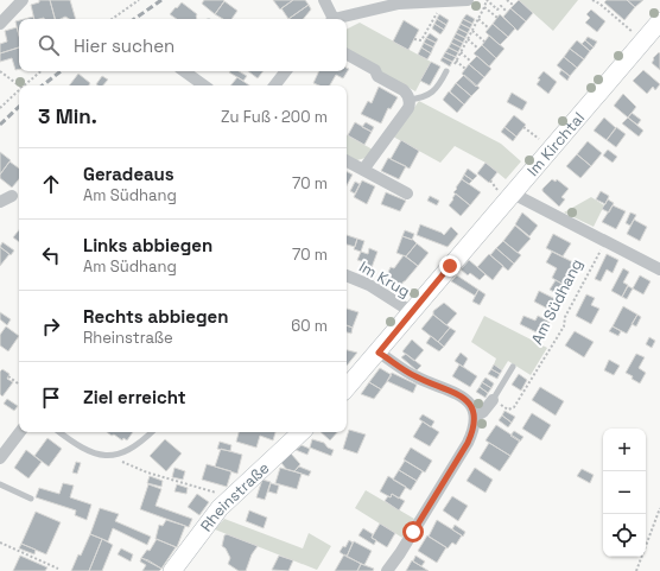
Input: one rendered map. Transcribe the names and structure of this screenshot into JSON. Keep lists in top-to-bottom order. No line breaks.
{"streets":{"street":["Im Kirchtal","Im Krug","Rheinstraße"],"path":["Am Südhang"]},"crossings":[["Im Kirchtal","Im Krug"]],"page":{"search":"Hier suchen","heading":["3 Min.","Zu Fuß · 200 m"],"list":[["Geradeaus","Am Südhang","70 m"],["Links abbiegen","Am Südhang","70 m"],["Rechts abbiegen","Rheinstraße","60 m"],"Ziel erreicht"],"map_buttons":["+","−"]}}
